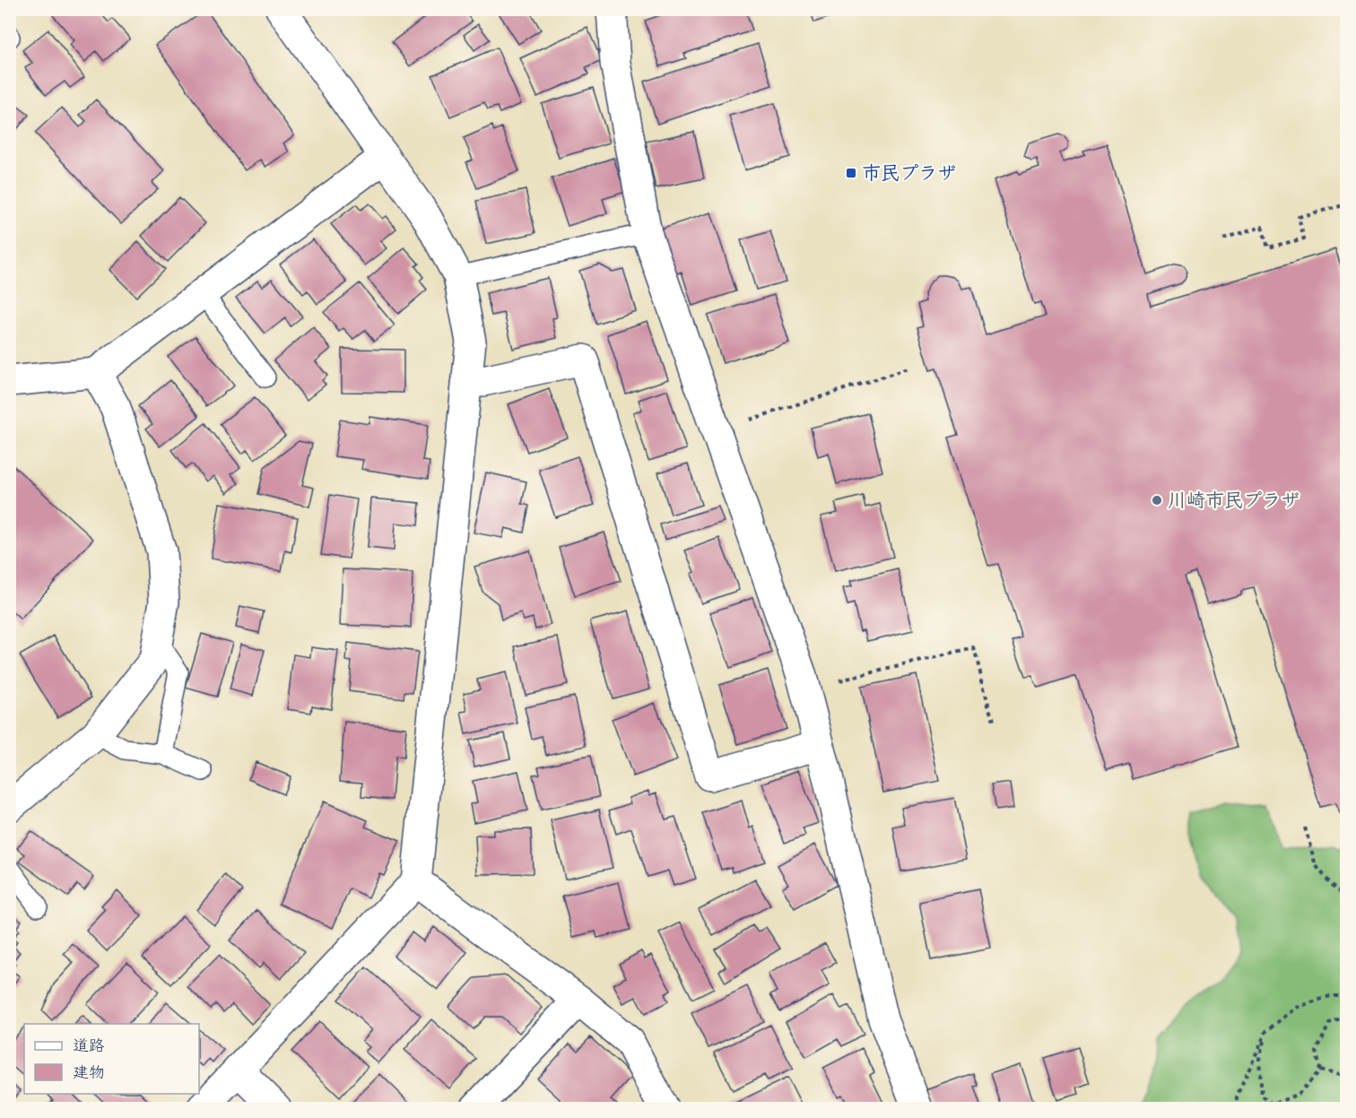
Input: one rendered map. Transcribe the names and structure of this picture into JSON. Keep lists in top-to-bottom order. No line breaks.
{"places":{"transit":["市民プラザ"],"other":["川崎市民プラザ"]},"legend":["道路","建物"]}
